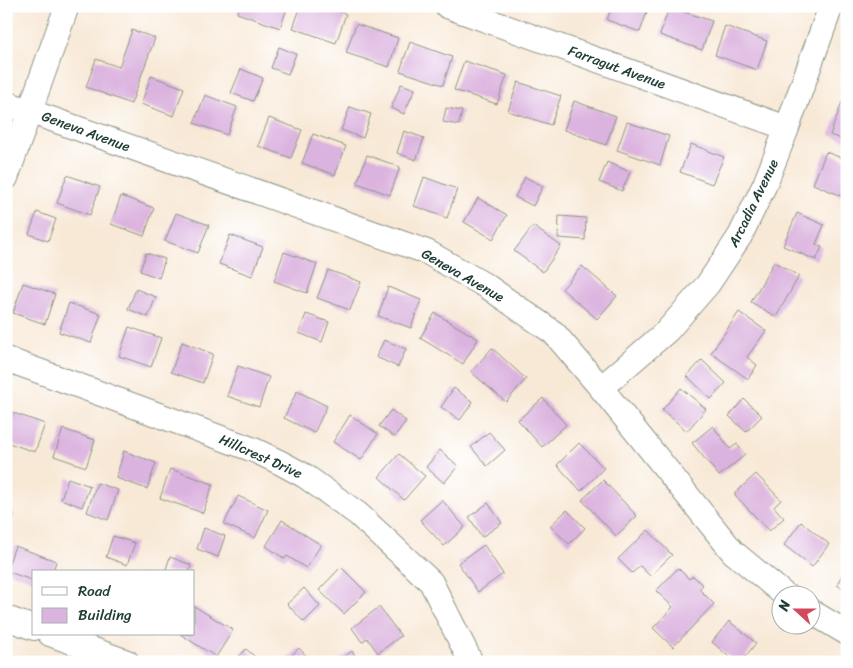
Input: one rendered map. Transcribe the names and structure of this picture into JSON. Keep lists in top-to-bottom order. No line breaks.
{"streets":{"street":["Farragut Avenue","Geneva Avenue","Arcadia Avenue","Hillcrest Drive"]},"crossings":[["Farragut Avenue","Arcadia Avenue"],["Geneva Avenue","Arcadia Avenue"]],"legend":["Road","Building"],"north":"left"}
